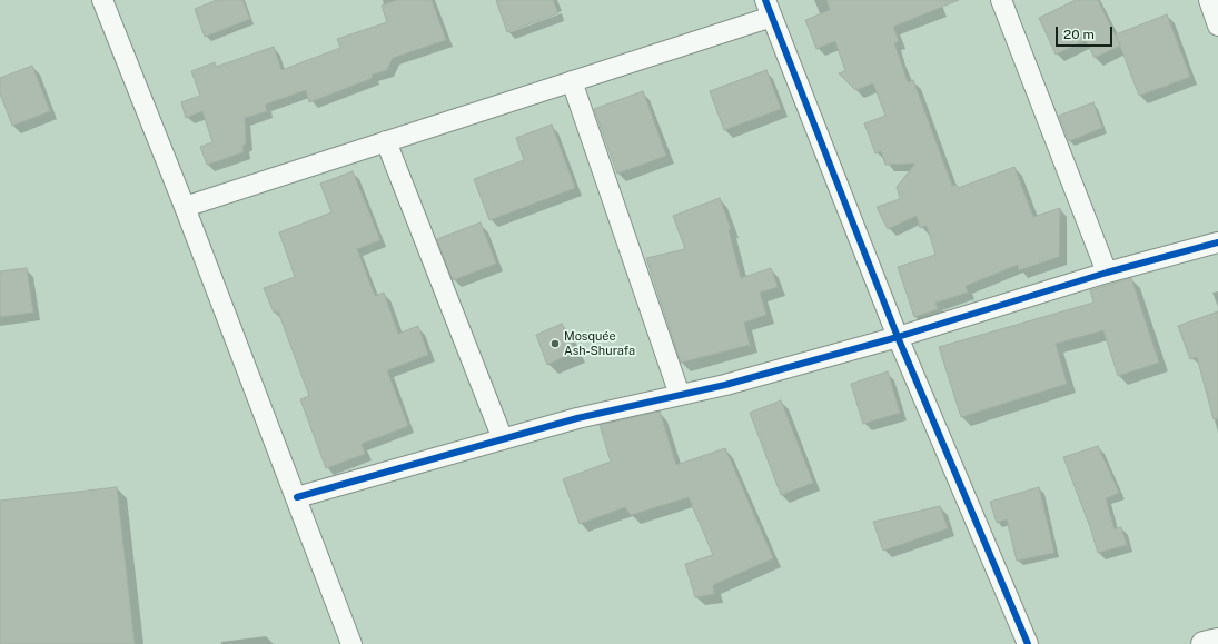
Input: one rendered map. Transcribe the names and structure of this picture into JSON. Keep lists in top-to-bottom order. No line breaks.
{"places":["Mosquée Ash-Shurafa"],"scale_bar":"20 m"}
